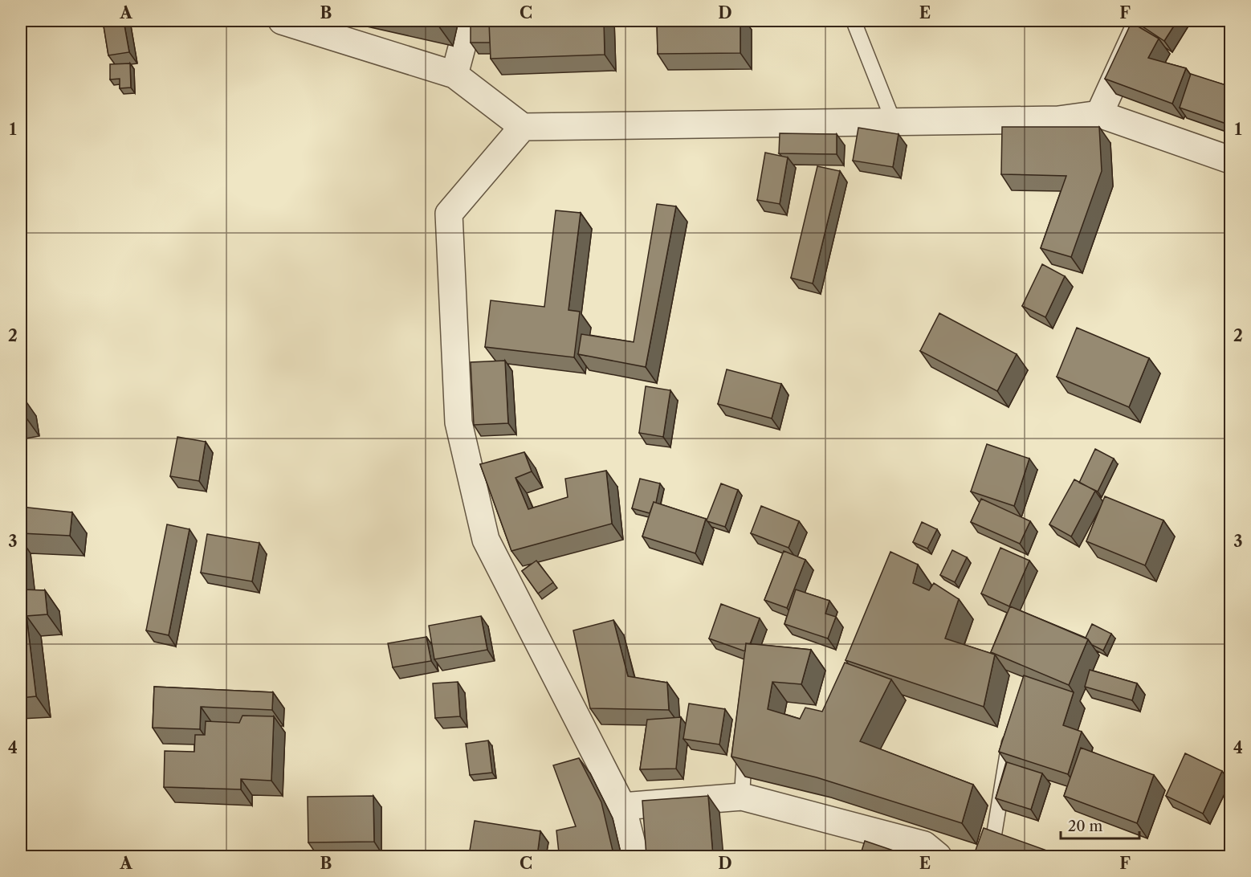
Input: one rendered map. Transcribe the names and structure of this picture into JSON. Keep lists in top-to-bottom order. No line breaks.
{"scale_bar":"20 m","grid":{"columns":["A","B","C","D","E","F"],"rows":["1","2","3","4"]}}
